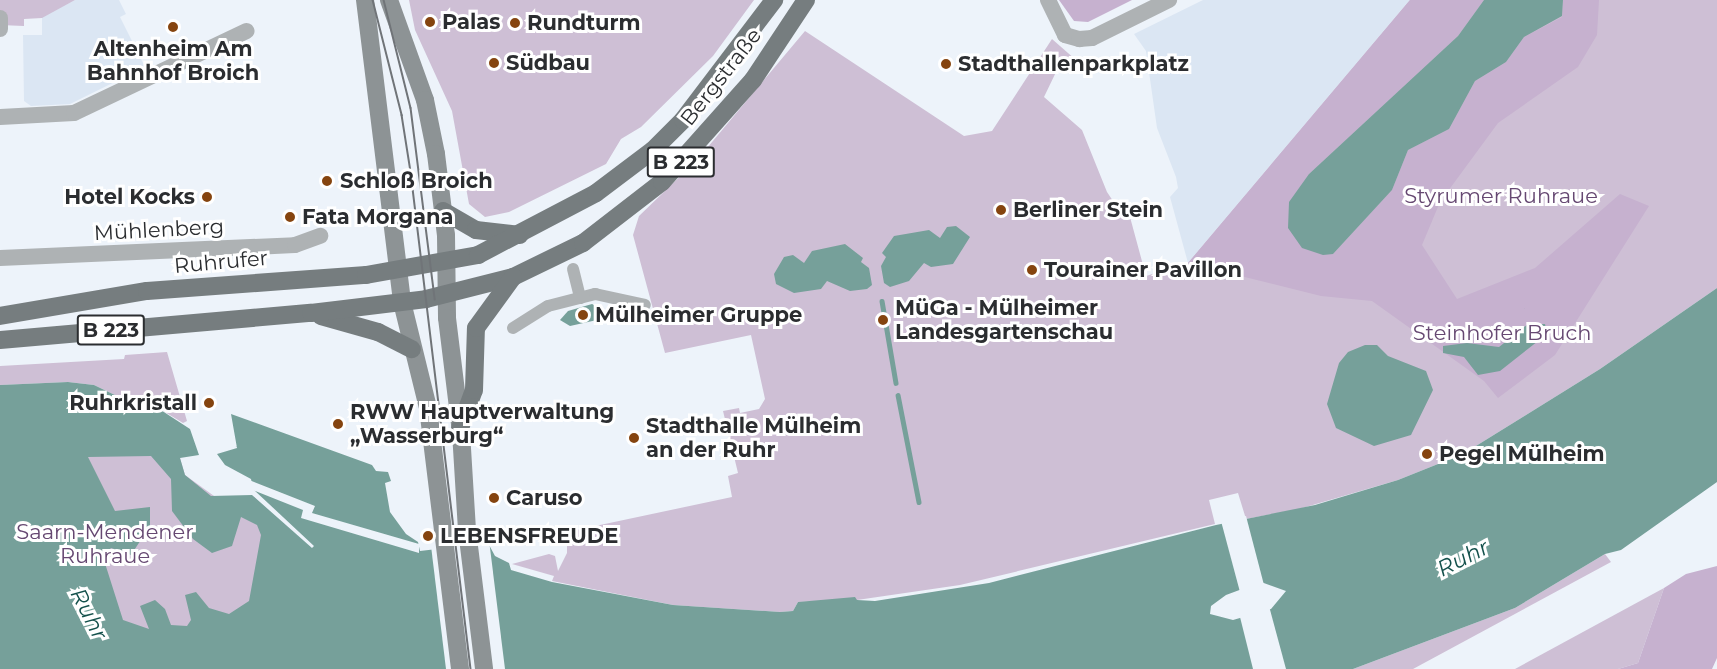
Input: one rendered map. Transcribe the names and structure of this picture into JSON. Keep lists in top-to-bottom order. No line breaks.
{"streets":{"main road":["Bergstraße","B 223","Ruhrufer"],"street":["Mühlenberg"]},"crossings":[["Bergstraße","B 223"],["Bergstraße","Ruhrufer"]],"water":["Ruhr"],"parks":["Styrumer Ruhraue","Steinhofer Bruch","Saarn-Mendener Ruhraue"],"places":["Palas","Rundturm","Altenheim Am Bahnhof Broich","Südbau","Stadthallenparkplatz","Schloß Broich","Hotel Kocks","Berliner Stein","Fata Morgana","Tourainer Pavillon","Mülheimer Gruppe","MüGa - Mülheimer Landesgartenschau","Ruhrkristall","RWW Hauptverwaltung „Wasserburg“","Stadthalle Mülheim an der Ruhr","Pegel Mülheim","Caruso","LEBENSFREUDE"]}
